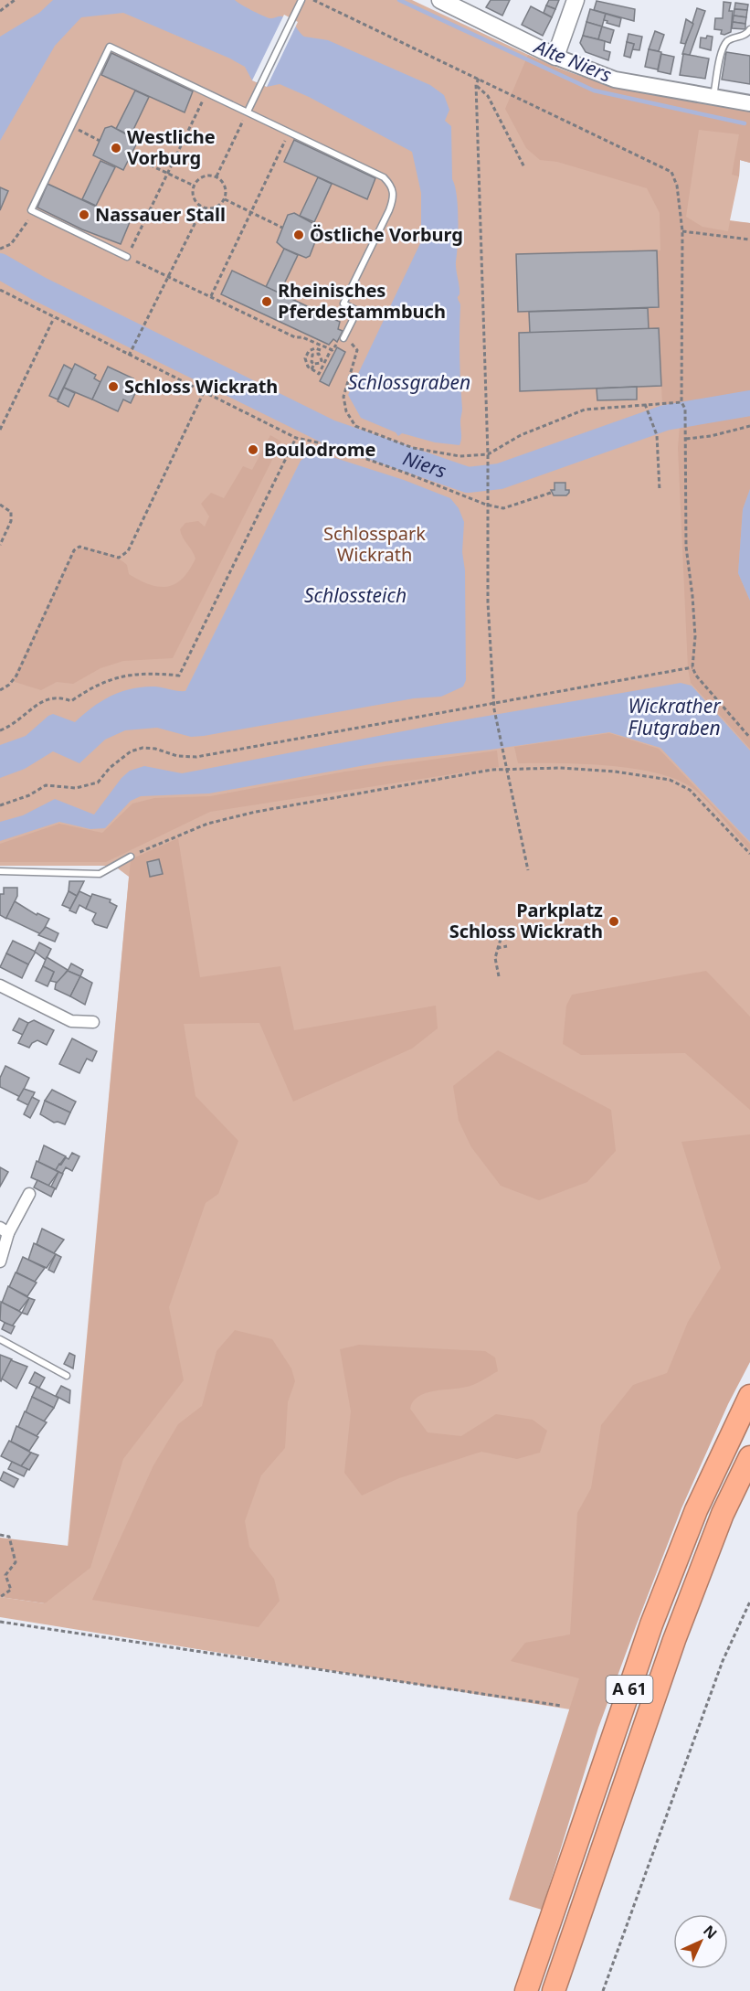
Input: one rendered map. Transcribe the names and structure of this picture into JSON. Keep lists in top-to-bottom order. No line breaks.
{"streets":{"highway":["A 61"]},"water":["Alte Niers","Schlossgraben","Niers","Schlossteich","Wickrather Flutgraben"],"parks":["Schlosspark Wickrath"],"places":["Westliche Vorburg","Nassauer Stall","Östliche Vorburg","Rheinisches Pferdestammbuch","Schloss Wickrath","Boulodrome","Parkplatz Schloss Wickrath"],"north":"top right"}
